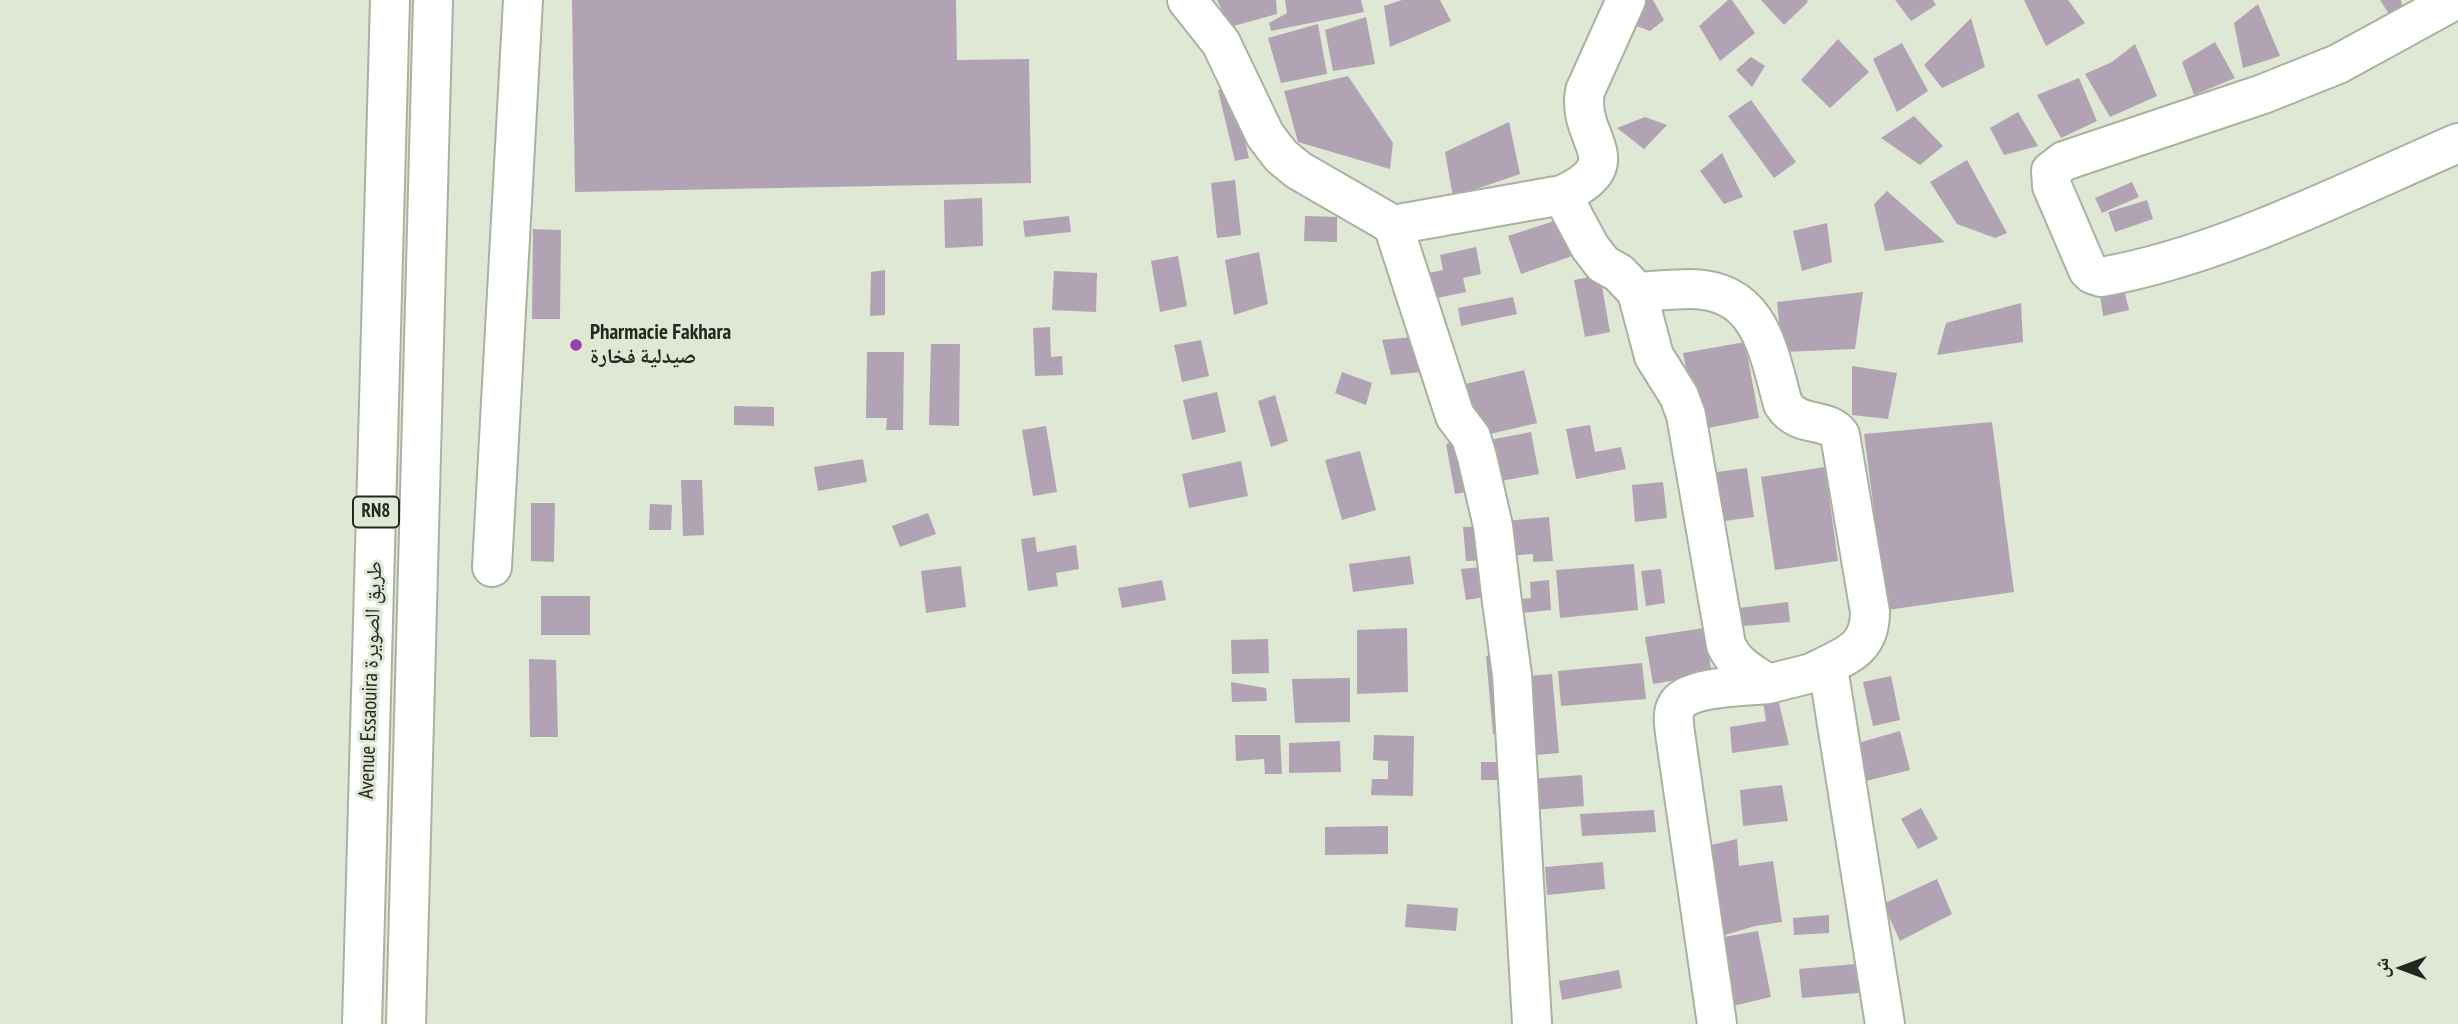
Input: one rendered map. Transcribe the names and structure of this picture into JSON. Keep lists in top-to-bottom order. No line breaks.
{"streets":{"street":["RN8","Avenue Essaouira طريق الصويرة"]},"places":["Pharmacie Fakhara صيدلية فخارة"],"north":"left"}
